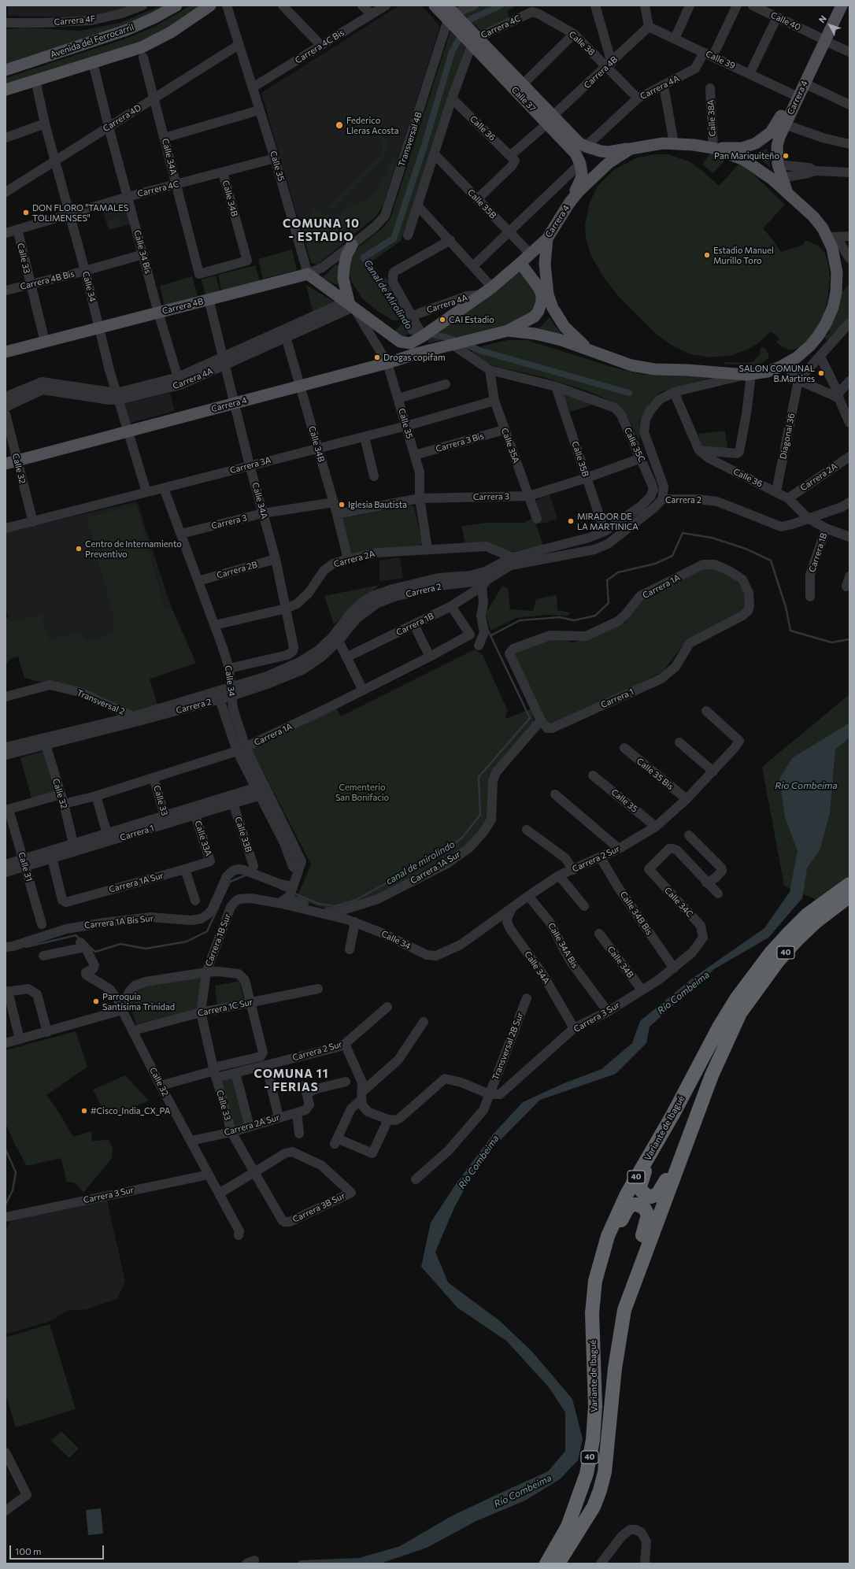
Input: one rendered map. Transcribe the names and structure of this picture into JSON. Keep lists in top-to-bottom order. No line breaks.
{"streets":{"highway":["40","Variante de Ibagué"],"main road":["Avenida del Ferrocarril","Carrera 4B","Carrera 4","Calle 37","Calle 35"],"street":["Carrera 4F","Calle 40","Carrera 4C","Calle 38","Carrera 4C Bis","Calle 39","Carrera 4A","Carrera 4D","Calle 38A","Calle 36","Transversal 4B","Calle 34A","Calle 34B","Calle 35B","Calle 34 Bis","Calle 33","Carrera 4B Bis","Calle 34","Diagonal 36","Carrera 3 Bis","Calle 35C","Calle 35A","Carrera 3A","Calle 32","Carrera 2A","Carrera 3","Carrera 2","Carrera 1B","Carrera 2B","Carrera 1A","Carrera 1","Transversal 2","Calle 35 Bis","Calle 33B","Calle 33A","Carrera 2 Sur","Calle 31","Carrera 1A Sur","Calle 34C","Calle 34B Bis","Carrera 1A Bis Sur","Carrera 1B Sur","Calle 34A Bis","Carrera 1C Sur","Carrera 3 Sur","Transversal 2B Sur","Carrera 2A Sur","Carrera 3B Sur"]},"crossings":[["Calle 40","Carrera 4"],["Carrera 4C","Calle 38"],["Carrera 4C","Calle 37"],["Carrera 4C","Calle 34A"],["Carrera 4C","Calle 35"],["Carrera 4C","Calle 34B"],["Carrera 4C","Calle 34 Bis"],["Carrera 4C","Calle 33"],["Carrera 4C","Calle 34"],["Calle 38","Carrera 4B"],["Calle 38","Carrera 4A"],["Carrera 4C Bis","Calle 35"],["Calle 39","Carrera 4B"],["Calle 39","Carrera 4A"],["Calle 39","Carrera 4"],["Carrera 4B","Calle 37"],["Carrera 4B","Calle 36"],["Carrera 4B","Transversal 4B"],["Carrera 4B","Calle 34A"],["Carrera 4B","Calle 35"],["Carrera 4B","Calle 35B"],["Carrera 4B","Calle 34 Bis"],["Carrera 4B","Calle 33"],["Carrera 4B","Calle 34"],["Carrera 4A","Carrera 4"],["Carrera 4A","Calle 37"],["Carrera 4A","Calle 34A"],["Carrera 4A","Calle 35"],["Carrera 4A","Calle 34B"],["Carrera 4A","Calle 34 Bis"],["Carrera 4A","Calle 34"],["Carrera 4","Calle 37"],["Carrera 4","Calle 38A"],["Carrera 4","Calle 36"],["Carrera 4","Calle 34A"],["Carrera 4","Calle 35"],["Carrera 4","Calle 34B"],["Carrera 4","Calle 35B"],["Carrera 4","Calle 34"],["Carrera 4","Calle 35C"],["Carrera 4","Calle 32"],["Calle 37","Transversal 4B"],["Carrera 4D","Calle 34A"],["Carrera 4D","Calle 35"],["Carrera 4D","Calle 34 Bis"],["Carrera 4D","Calle 34"],["Calle 36","Diagonal 36"],["Calle 36","Carrera 2A"],["Calle 36","Carrera 2"],["Calle 36","Carrera 1B"],["Calle 34A","Calle 34B"],["Calle 34A","Calle 34"],["Calle 34A","Carrera 3A"],["Calle 34A","Carrera 2A"],["Calle 34A","Carrera 3"],["Calle 34A","Carrera 2B"],["Calle 34A","Carrera 2 Sur"],["Calle 34A","Carrera 3 Sur"],["Calle 35","Carrera 3 Bis"],["Calle 35","Carrera 3A"],["Calle 35","Carrera 2A"],["Calle 35","Carrera 3"],["Calle 35","Carrera 2 Sur"],["Calle 34B","Carrera 3A"],["Calle 34B","Carrera 2A"],["Calle 34B","Carrera 3"],["Calle 34B","Carrera 3 Sur"],["Calle 35B","Calle 35C"],["Calle 35B","Carrera 3"],["Calle 35B","Carrera 2"],["Calle 34 Bis","Carrera 4B Bis"],["Calle 33","Carrera 4B Bis"],["Calle 33","Carrera 1A"],["Calle 33","Carrera 1"],["Calle 33","Carrera 2 Sur"],["Calle 33","Carrera 1B Sur"],["Calle 33","Carrera 1C Sur"],["Calle 33","Carrera 2A Sur"],["Calle 33","Carrera 3B Sur"],["Carrera 4B Bis","Calle 34"],["Calle 34","Carrera 3A"],["Calle 34","Carrera 2A"],["Calle 34","Carrera 3"],["Calle 34","Carrera 2"],["Calle 34","Carrera 2B"],["Calle 34","Carrera 1A"],["Calle 34","Carrera 1"],["Calle 34","Carrera 2 Sur"],["Calle 34","Carrera 1A Sur"],["Calle 34","Carrera 1A Bis Sur"],["Calle 34","Carrera 1B Sur"],["Carrera 3 Bis","Calle 35A"],["Calle 35C","Carrera 3"],["Calle 35C","Carrera 2"],["Calle 35A","Carrera 3A"],["Calle 35A","Carrera 3"],["Carrera 3A","Calle 32"],["Calle 32","Carrera 2"],["Calle 32","Carrera 1A"],["Calle 32","Carrera 1"],["Calle 32","Carrera 2 Sur"],["Calle 32","Carrera 1B Sur"],["Calle 32","Carrera 1C Sur"],["Calle 32","Carrera 3 Sur"],["Calle 32","Carrera 2A Sur"],["Carrera 2A","Carrera 2"],["Carrera 2","Carrera 1B"],["Carrera 2","Transversal 2"],["Carrera 1B","Carrera 1A"],["Carrera 1A","Carrera 1"],["Carrera 1A","Carrera 1A Sur"],["Carrera 1","Calle 33B"],["Carrera 1","Calle 33A"],["Carrera 1","Calle 31"],["Carrera 1","Carrera 1A Sur"],["Calle 35 Bis","Carrera 2 Sur"],["Calle 33A","Carrera 1A Sur"],["Carrera 2 Sur","Calle 34B Bis"],["Carrera 2 Sur","Calle 34A Bis"],["Carrera 2 Sur","Carrera 1C Sur"],["Carrera 1A Sur","Carrera 1A Bis Sur"],["Carrera 1A Sur","Carrera 1B Sur"],["Calle 34C","Carrera 3 Sur"],["Calle 34B Bis","Carrera 3 Sur"],["Carrera 1A Bis Sur","Carrera 1B Sur"],["Calle 34A Bis","Carrera 3 Sur"],["Carrera 3 Sur","Transversal 2B Sur"]],"districts":["COMUNA 10 - ESTADIO","COMUNA 11 - FERIAS"],"water":["Canal de Mirolindo","Rio Combeima","canal de mirolindo","Río Combeima"],"parks":["Cementerio San Bonifacio"],"places":["Federico Lleras Acosta","Pan Mariquiteño","DON FLORO \"TAMALES TOLIMENSES\"","Estadio Manuel Murillo Toro","CAI Estadio","Drogas copifam","SALON COMUNAL B.Martires","Iglesia Bautista","MIRADOR DE LA MARTINICA","Centro de Internamiento Preventivo","Parroquia Santísima Trinidad","#Cisco_India_CX_PA"],"scale_bar":"100 m","north":"top left"}
